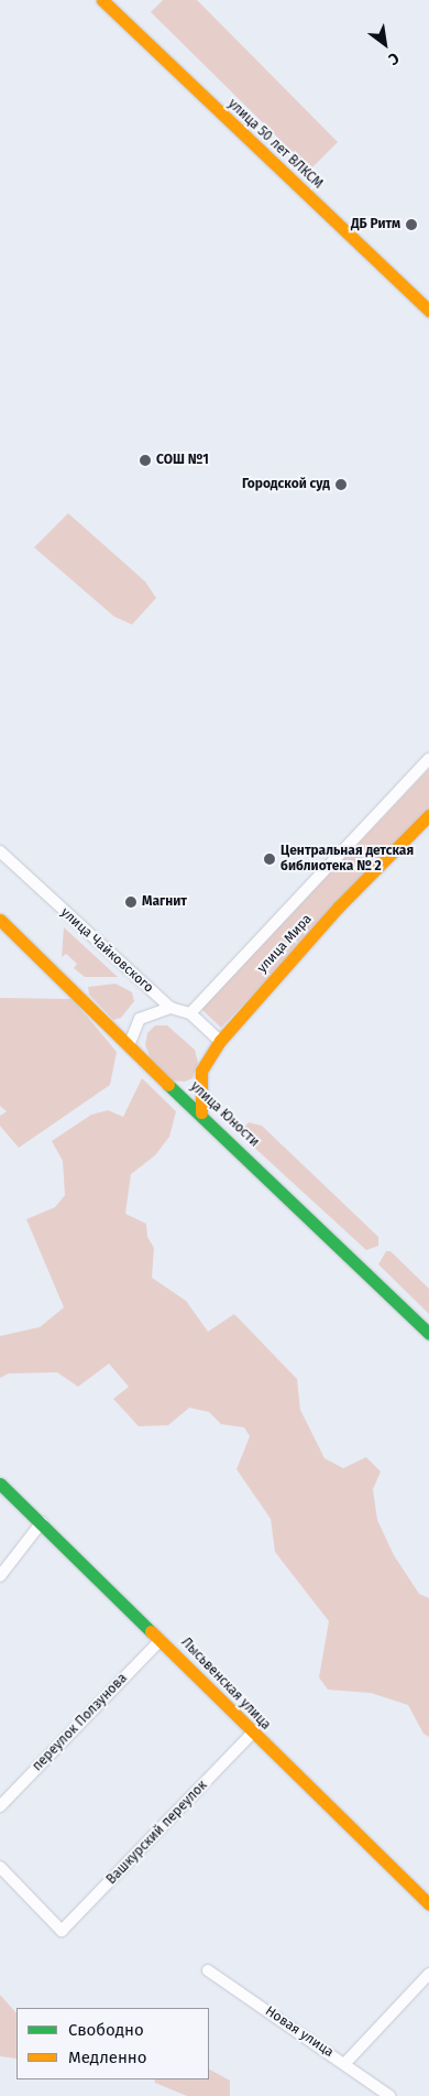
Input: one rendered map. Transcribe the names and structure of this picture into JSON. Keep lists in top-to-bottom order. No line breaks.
{"streets":{"street":["улица 50 лет ВЛКСМ","улица Мира","улица Чайковского","улица Юности","Лысьвенская улица","переулок Ползунова","Вашкурский переулок","Новая улица"]},"crossings":[["улица Мира","улица Чайковского"],["улица Мира","улица Юности"],["Лысьвенская улица","переулок Ползунова"],["Лысьвенская улица","Вашкурский переулок"]],"places":["ДБ Ритм","СОШ №1","Городской суд","Центральная детская библиотека № 2","Магнит"],"legend":["Свободно","Медленно"],"north":"bottom right"}
